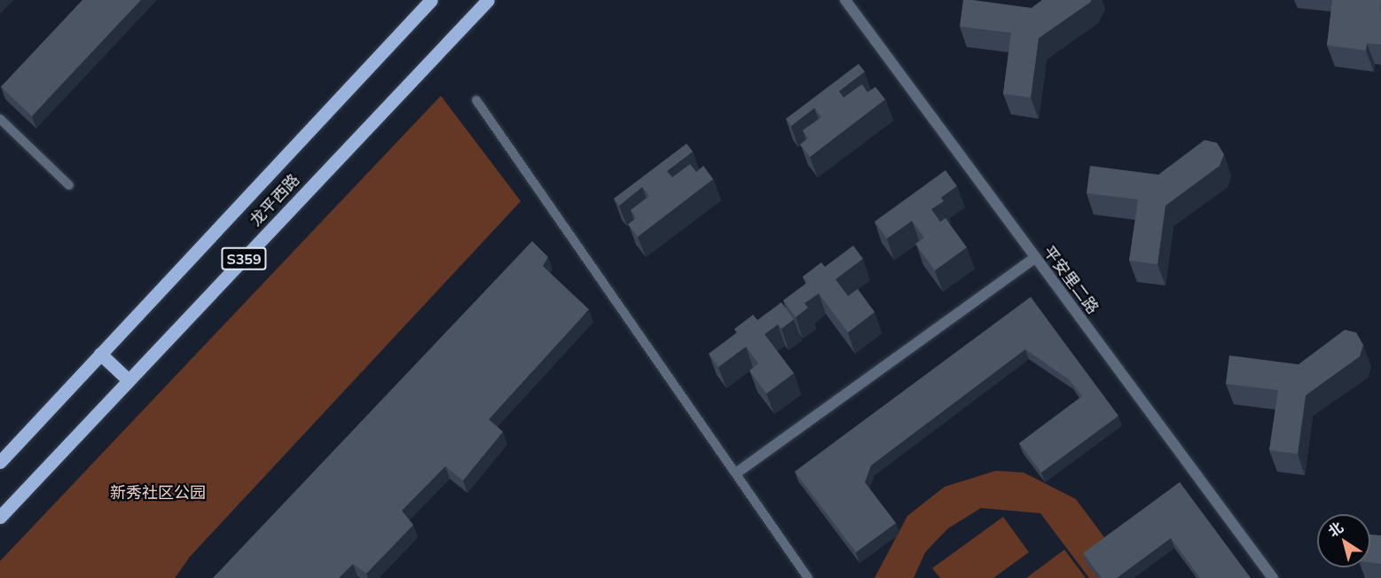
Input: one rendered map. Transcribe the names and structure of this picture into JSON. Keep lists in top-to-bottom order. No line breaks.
{"streets":{"main road":["龙平西路","S359"],"street":["平安里二路"]},"parks":["新秀社区公园"],"north":"top left"}
